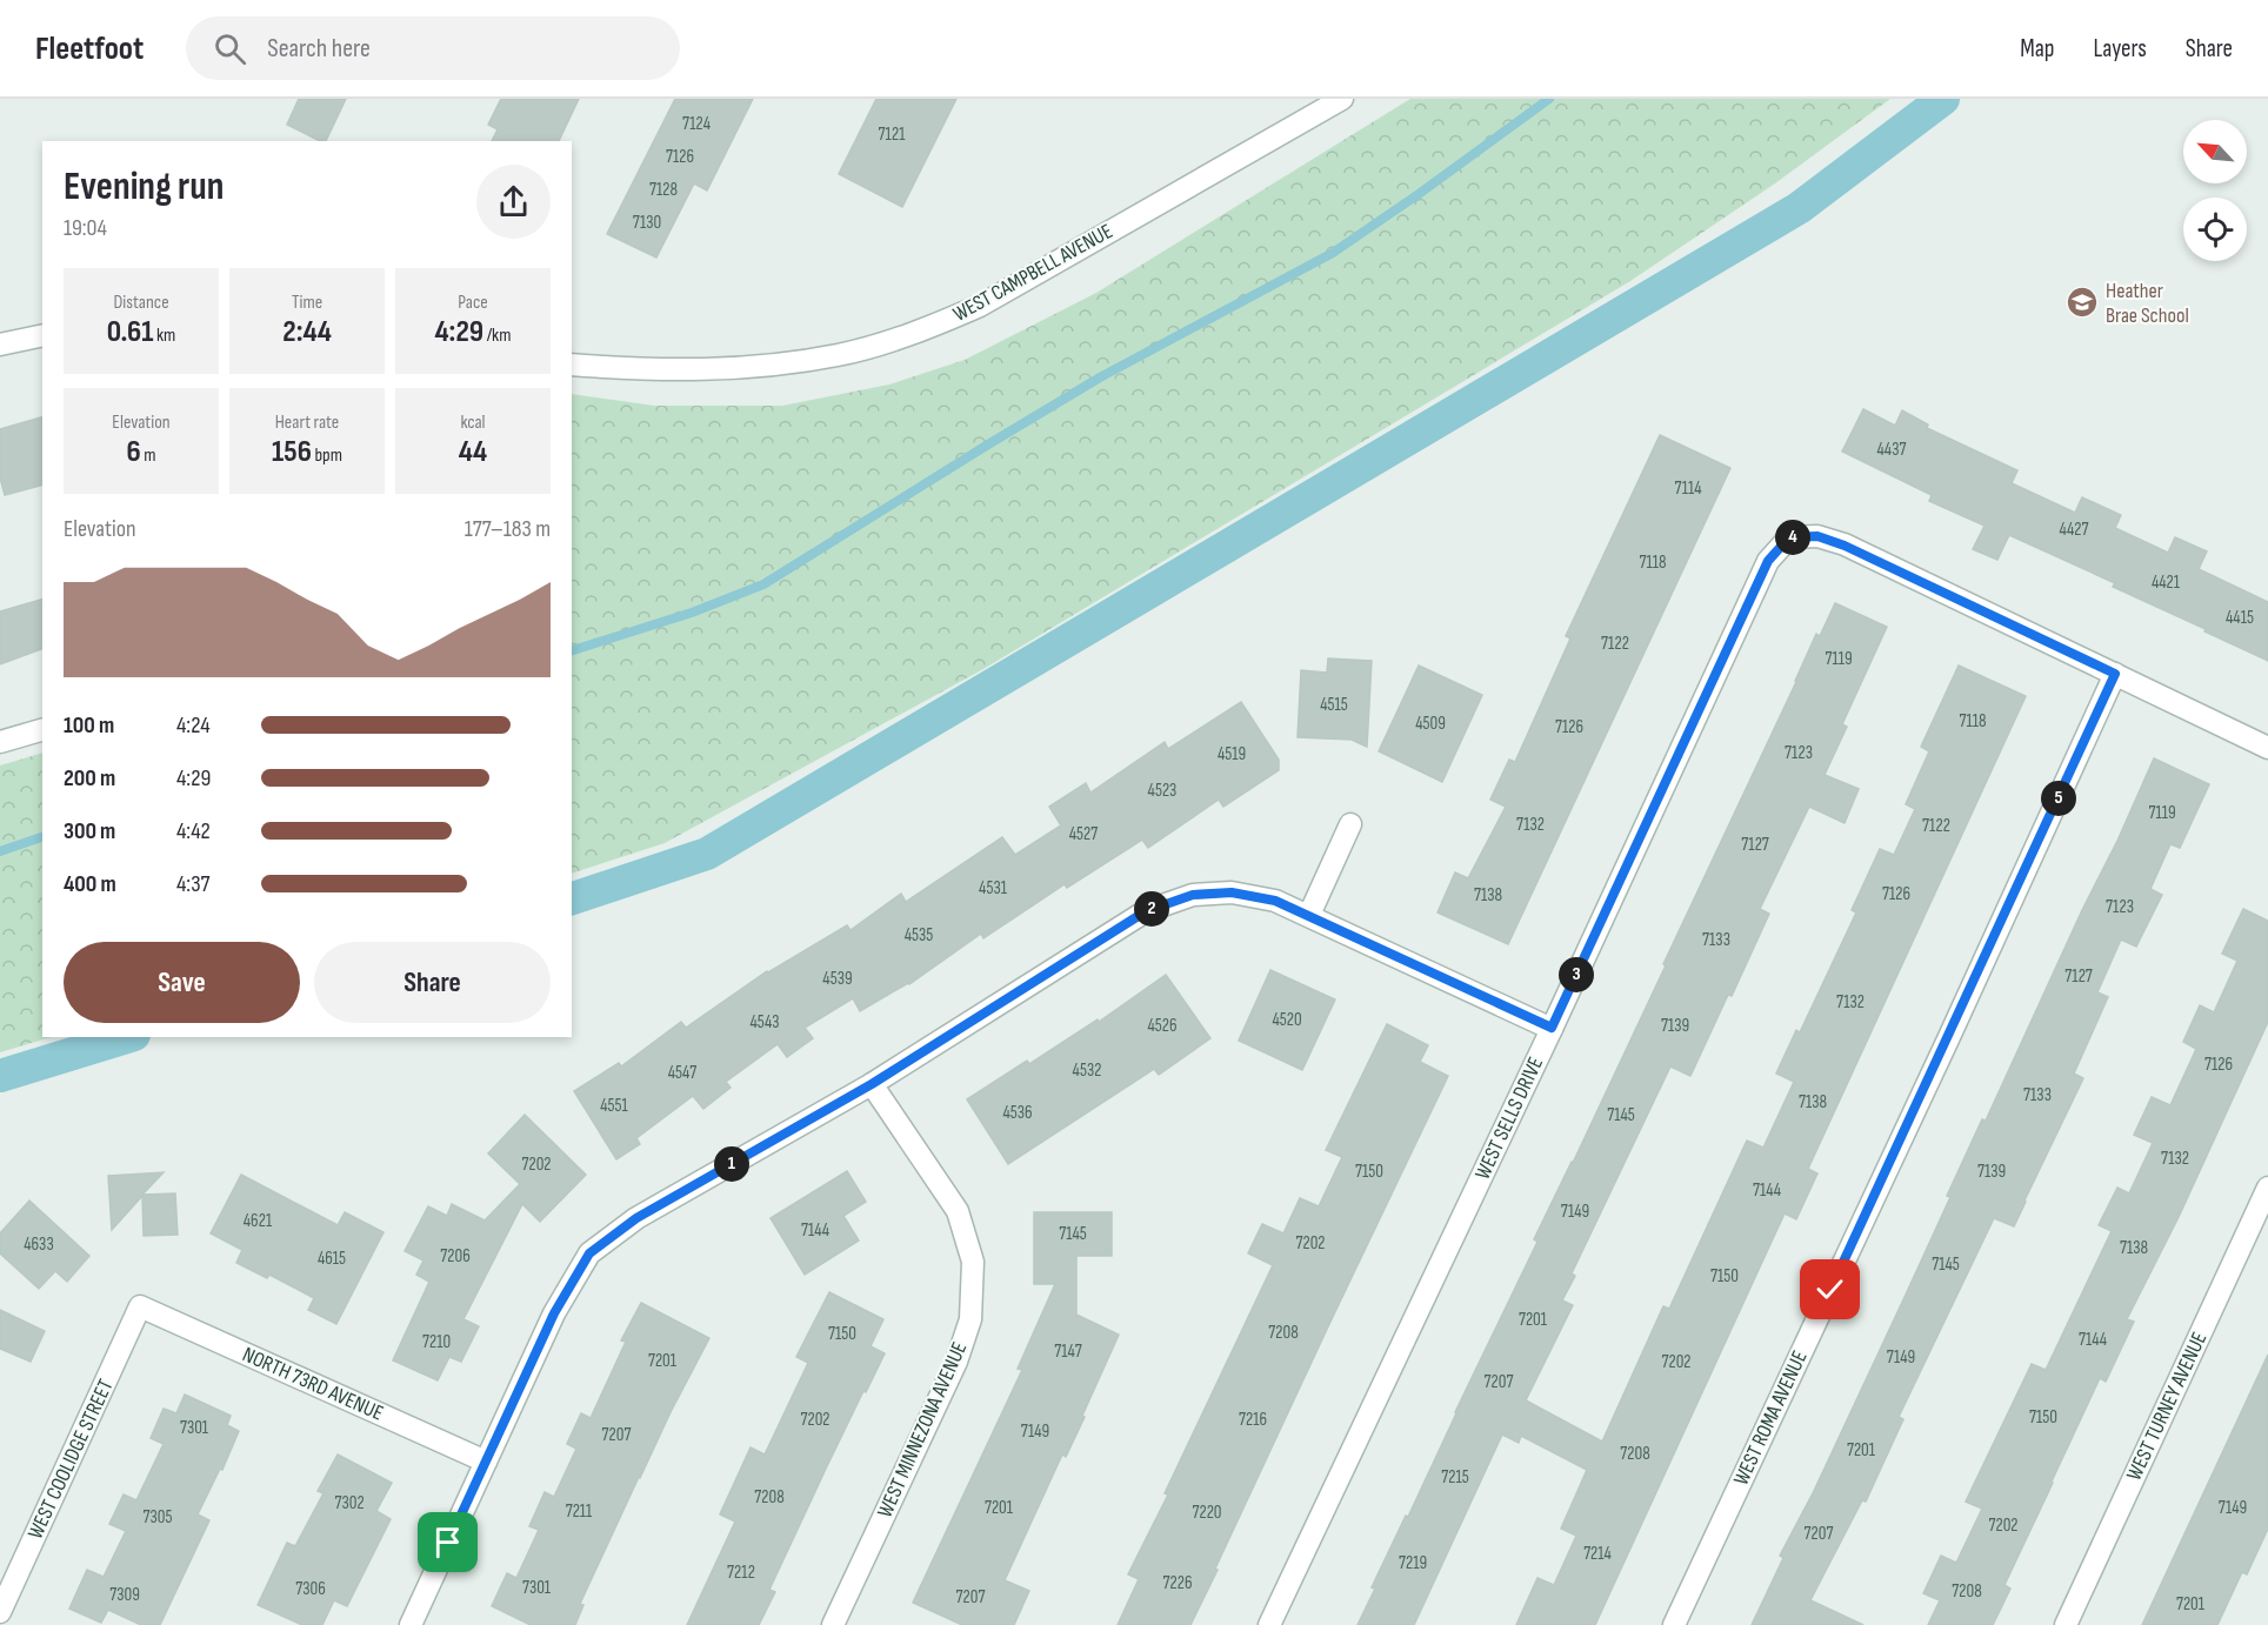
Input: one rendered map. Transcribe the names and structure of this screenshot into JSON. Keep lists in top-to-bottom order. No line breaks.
{"streets":{"street":["WEST CAMPBELL AVENUE","WEST SELLS DRIVE","NORTH 73RD AVENUE","WEST TURNEY AVENUE","WEST ROMA AVENUE","WEST MINNEZONA AVENUE","WEST COOLIDGE STREET"]},"crossings":[["WEST SELLS DRIVE","WEST ROMA AVENUE"],["NORTH 73RD AVENUE","WEST COOLIDGE STREET"]],"places":{"school or university":["Heather Brae School"]},"house_numbers":["7124","7121","7126","7128","7130","4437","7114","4427","7118","4421","4415","7122","7119","4515","7118","4509","7126","7123","4519","4523","7119","7132","7122","4527","7127","4531","7126","7138","7123","4535","7133","7127","4539","7132","4520","4543","4526","7139","7126","4532","4547","7133","7138","4551","4536","7145","7132","7202","7150","7139","7144","7149","4621","7144","7145","7202","4633","7138","7206","4615","7145","7150","7201","7208","7150","7144","7210","7147","7149","7201","7202","7207","7150","7202","7216","7301","7149","7207","7201","7208","7215","7208","7302","7201","7149","7211","7220","7305","7202","7207","7214","7219","7212","7226","7301","7306","7208","7309","7207","7201"],"north":"top left","page":{"header":"Fleetfoot","search":"Search here","nav":["Map","Layers","Share"],"heading":["Evening run","19:04"],"stats":[["Distance","0.61 km"],["Time","2:44"],["Pace","4:29 /km"],["Elevation","6 m"],["Heart rate","156 bpm"],["kcal","44"]],"chart":["Elevation","177–183 m"],"pins":["4","5","2","3","1"],"list":[{"name":"100 m","note":"4:24"},{"name":"200 m","note":"4:29"},{"name":"300 m","note":"4:42"},{"name":"400 m","note":"4:37"}],"buttons":["Save","Share"]}}
